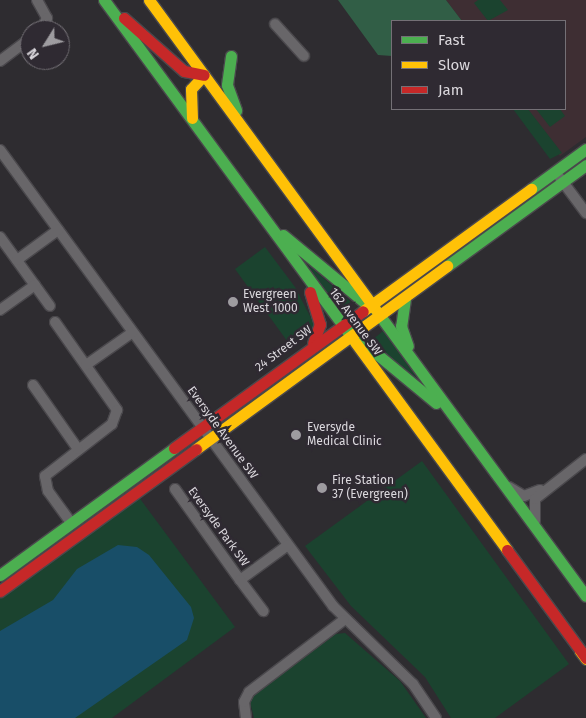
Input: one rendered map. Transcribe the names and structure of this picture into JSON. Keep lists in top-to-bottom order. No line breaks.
{"streets":{"main road":["162 Avenue SW","24 Street SW"],"street":["Eversyde Avenue SW","Eversyde Park SW"]},"crossings":[["162 Avenue SW","24 Street SW"],["24 Street SW","Eversyde Avenue SW"],["Eversyde Avenue SW","Eversyde Park SW"]],"places":["Evergreen West 1000","Eversyde Medical Clinic","Fire Station 37 (Evergreen)"],"legend":["Fast","Slow","Jam"],"north":"bottom left"}
